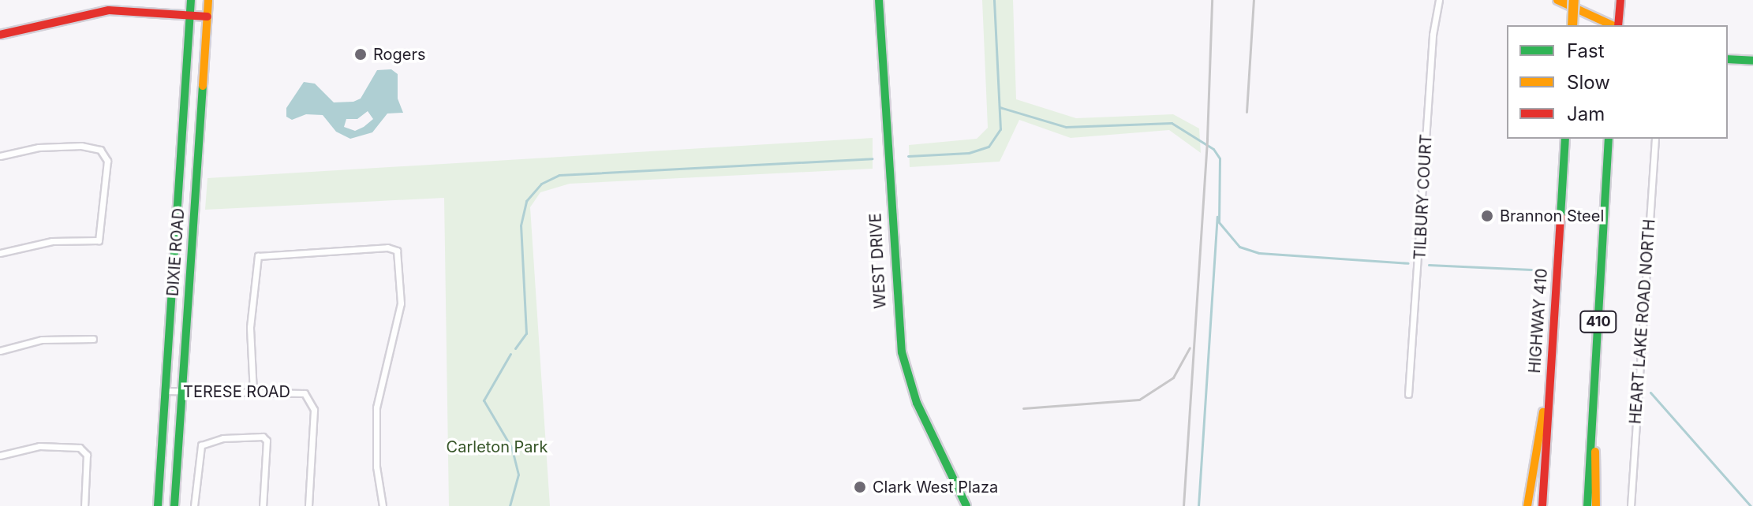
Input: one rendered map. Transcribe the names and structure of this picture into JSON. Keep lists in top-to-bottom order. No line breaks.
{"streets":{"main road":["DIXIE ROAD","WEST DRIVE","HIGHWAY 410","410"],"street":["TILBURY COURT","HEART LAKE ROAD NORTH","TERESE ROAD"]},"crossings":[["DIXIE ROAD","TERESE ROAD"]],"parks":["Carleton Park"],"places":["Rogers","Brannon Steel","Clark West Plaza"],"legend":["Fast","Slow","Jam"]}
